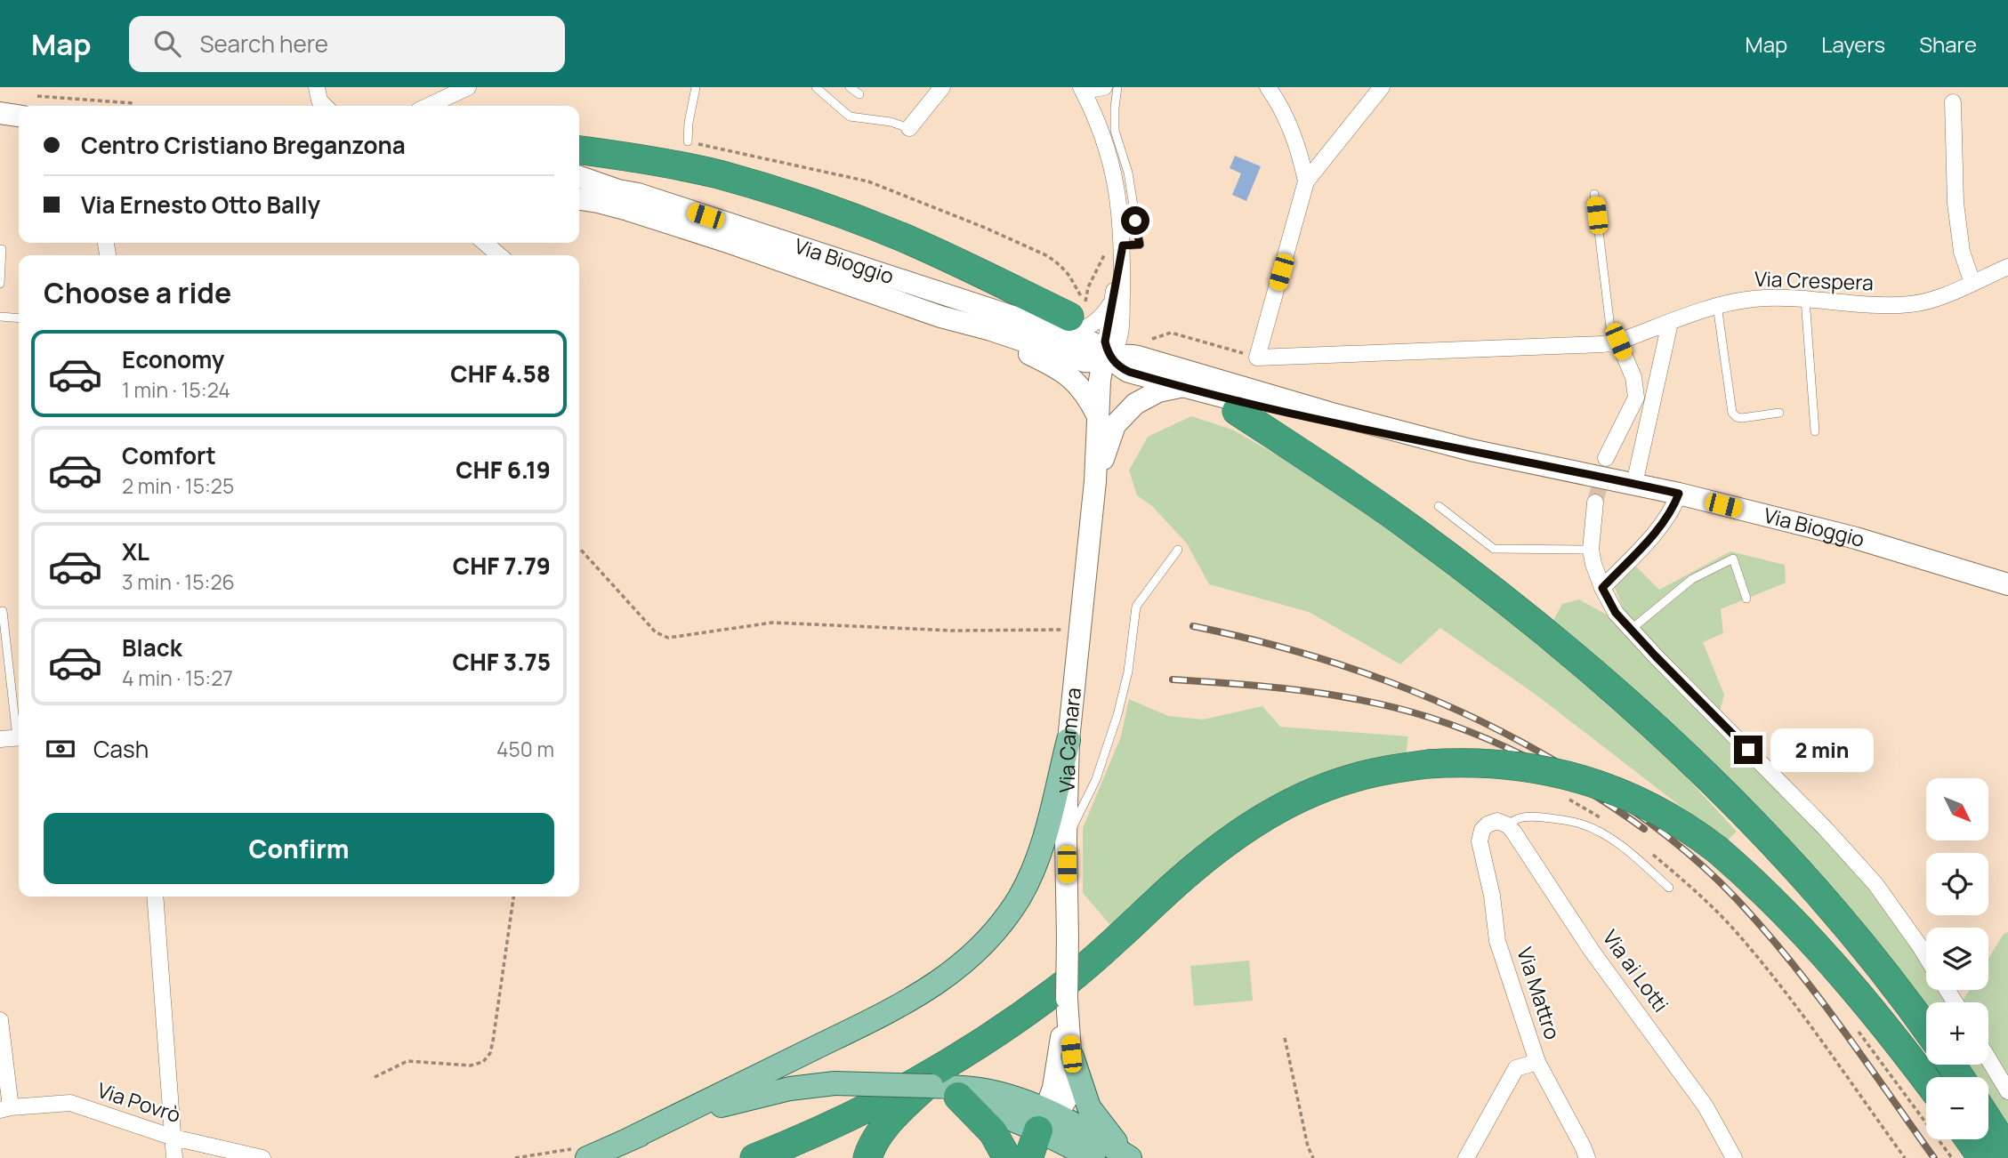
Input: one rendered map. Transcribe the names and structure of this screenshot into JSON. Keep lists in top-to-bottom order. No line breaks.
{"streets":{"main road":["Via Bioggio","Via Camara"],"street":["Via Crespera","Via ai Lotti","Via Mattro","Via Povrò"]},"crossings":[["Via Bioggio","Via Camara"],["Via ai Lotti","Via Mattro"]],"north":"bottom right","page":{"header":"Map","search":"Search here","nav":["Map","Layers","Share"],"banner":["Centro Cristiano Breganzona","Via Ernesto Otto Bally"],"heading":"Choose a ride","list":[{"name":"Economy","note":"1 min · 15:24","value":"CHF 4.58"},{"name":"Comfort","note":"2 min · 15:25","value":"CHF 6.19"},{"name":"XL","note":"3 min · 15:26","value":"CHF 7.79"},{"name":"Black","note":"4 min · 15:27","value":"CHF 3.75"}],"pay":["Cash","450 m"],"bubble":"2 min","map_buttons":["+","−"],"buttons":"Confirm"}}
